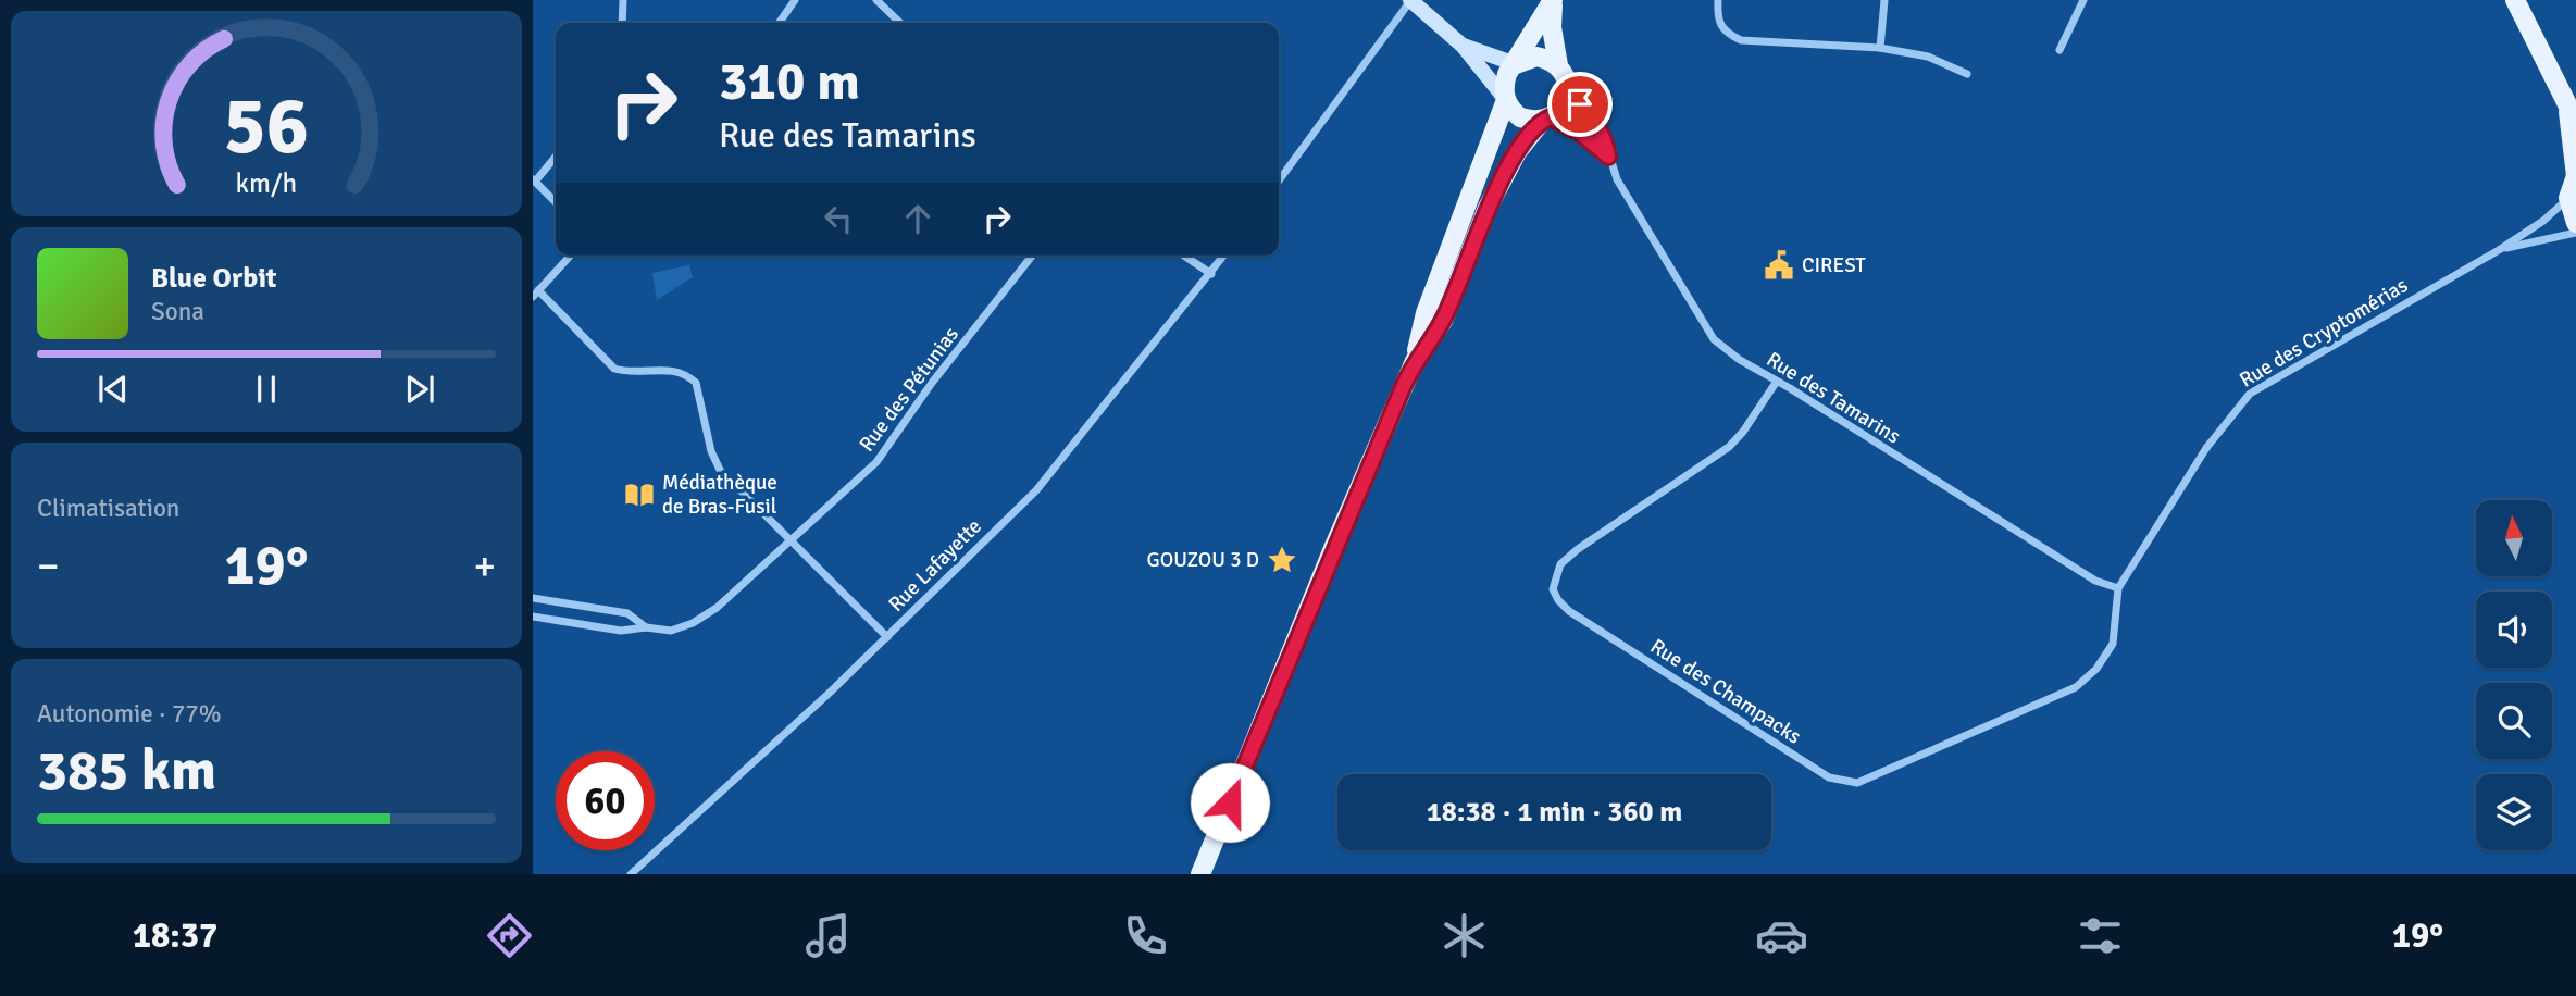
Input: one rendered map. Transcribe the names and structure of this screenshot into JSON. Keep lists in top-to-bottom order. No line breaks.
{"streets":{"street":["Rue des Cryptomérias","Rue des Pétunias","Rue des Tamarins","Rue Lafayette","Rue des Champacks"]},"crossings":[["Rue des Cryptomérias","Rue des Tamarins"],["Rue des Cryptomérias","Rue des Champacks"],["Rue des Tamarins","Rue des Champacks"]],"places":{"public building":["CIREST"],"library":["Médiathèque de Bras-Fusil"],"place":["GOUZOU 3 D"]},"north":"top","page":{"turn":["310 m","Rue des Tamarins"],"song":["Blue Orbit","Sona"],"tile":["Climatisation",["Autonomie · 77%","385 km"]],"heat":["−","19°","+"],"limit":"60","trip":"18:38 · 1 min · 360 m","tabs":["18:37","19°"],"gauge":["56","km/h"]}}
